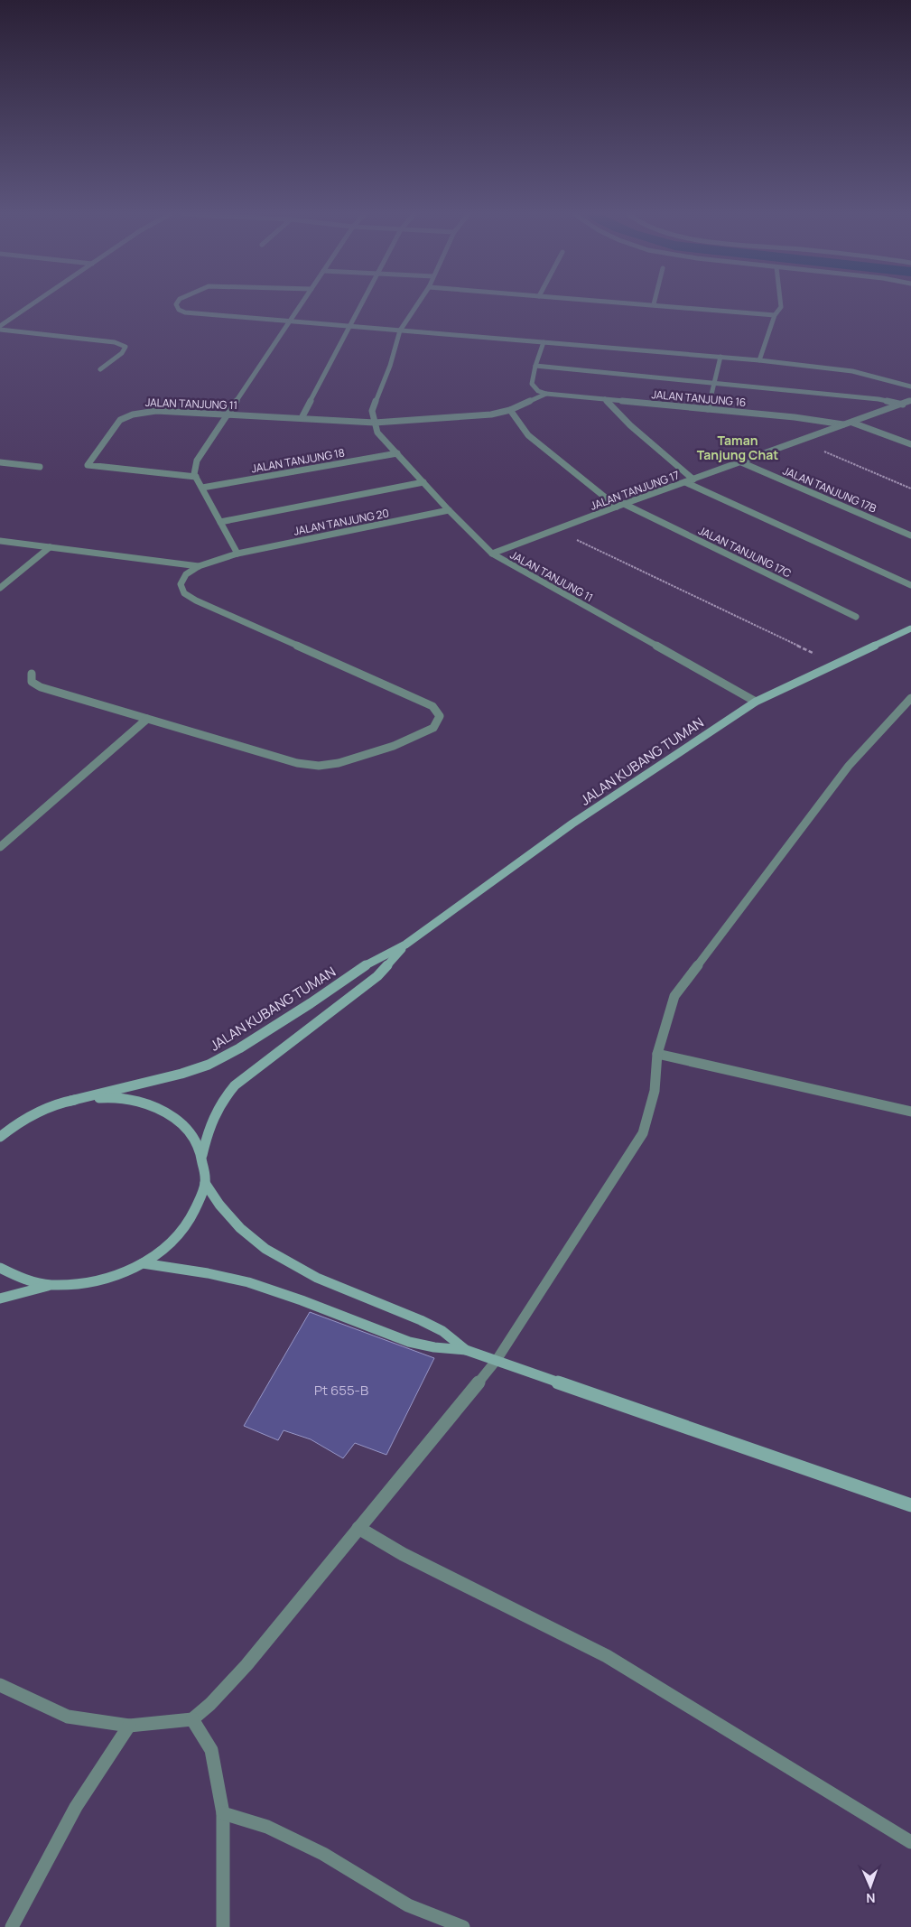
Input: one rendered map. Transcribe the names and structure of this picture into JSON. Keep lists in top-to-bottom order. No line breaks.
{"streets":{"main road":["JALAN KUBANG TUMAN"],"street":["JALAN TANJUNG 16","JALAN TANJUNG 11","JALAN TANJUNG 18","JALAN TANJUNG 17B","JALAN TANJUNG 17","JALAN TANJUNG 20","JALAN TANJUNG 17C"]},"crossings":[["JALAN TANJUNG 16","JALAN TANJUNG 17"],["JALAN TANJUNG 11","JALAN TANJUNG 18"],["JALAN TANJUNG 11","JALAN TANJUNG 17"],["JALAN TANJUNG 11","JALAN TANJUNG 20"],["JALAN TANJUNG 11","JALAN KUBANG TUMAN"],["JALAN TANJUNG 17B","JALAN TANJUNG 17"],["JALAN TANJUNG 17","JALAN TANJUNG 17C"]],"districts":["Taman Tanjung Chat"],"house_numbers":["Pt 655-B"],"north":"bottom"}
